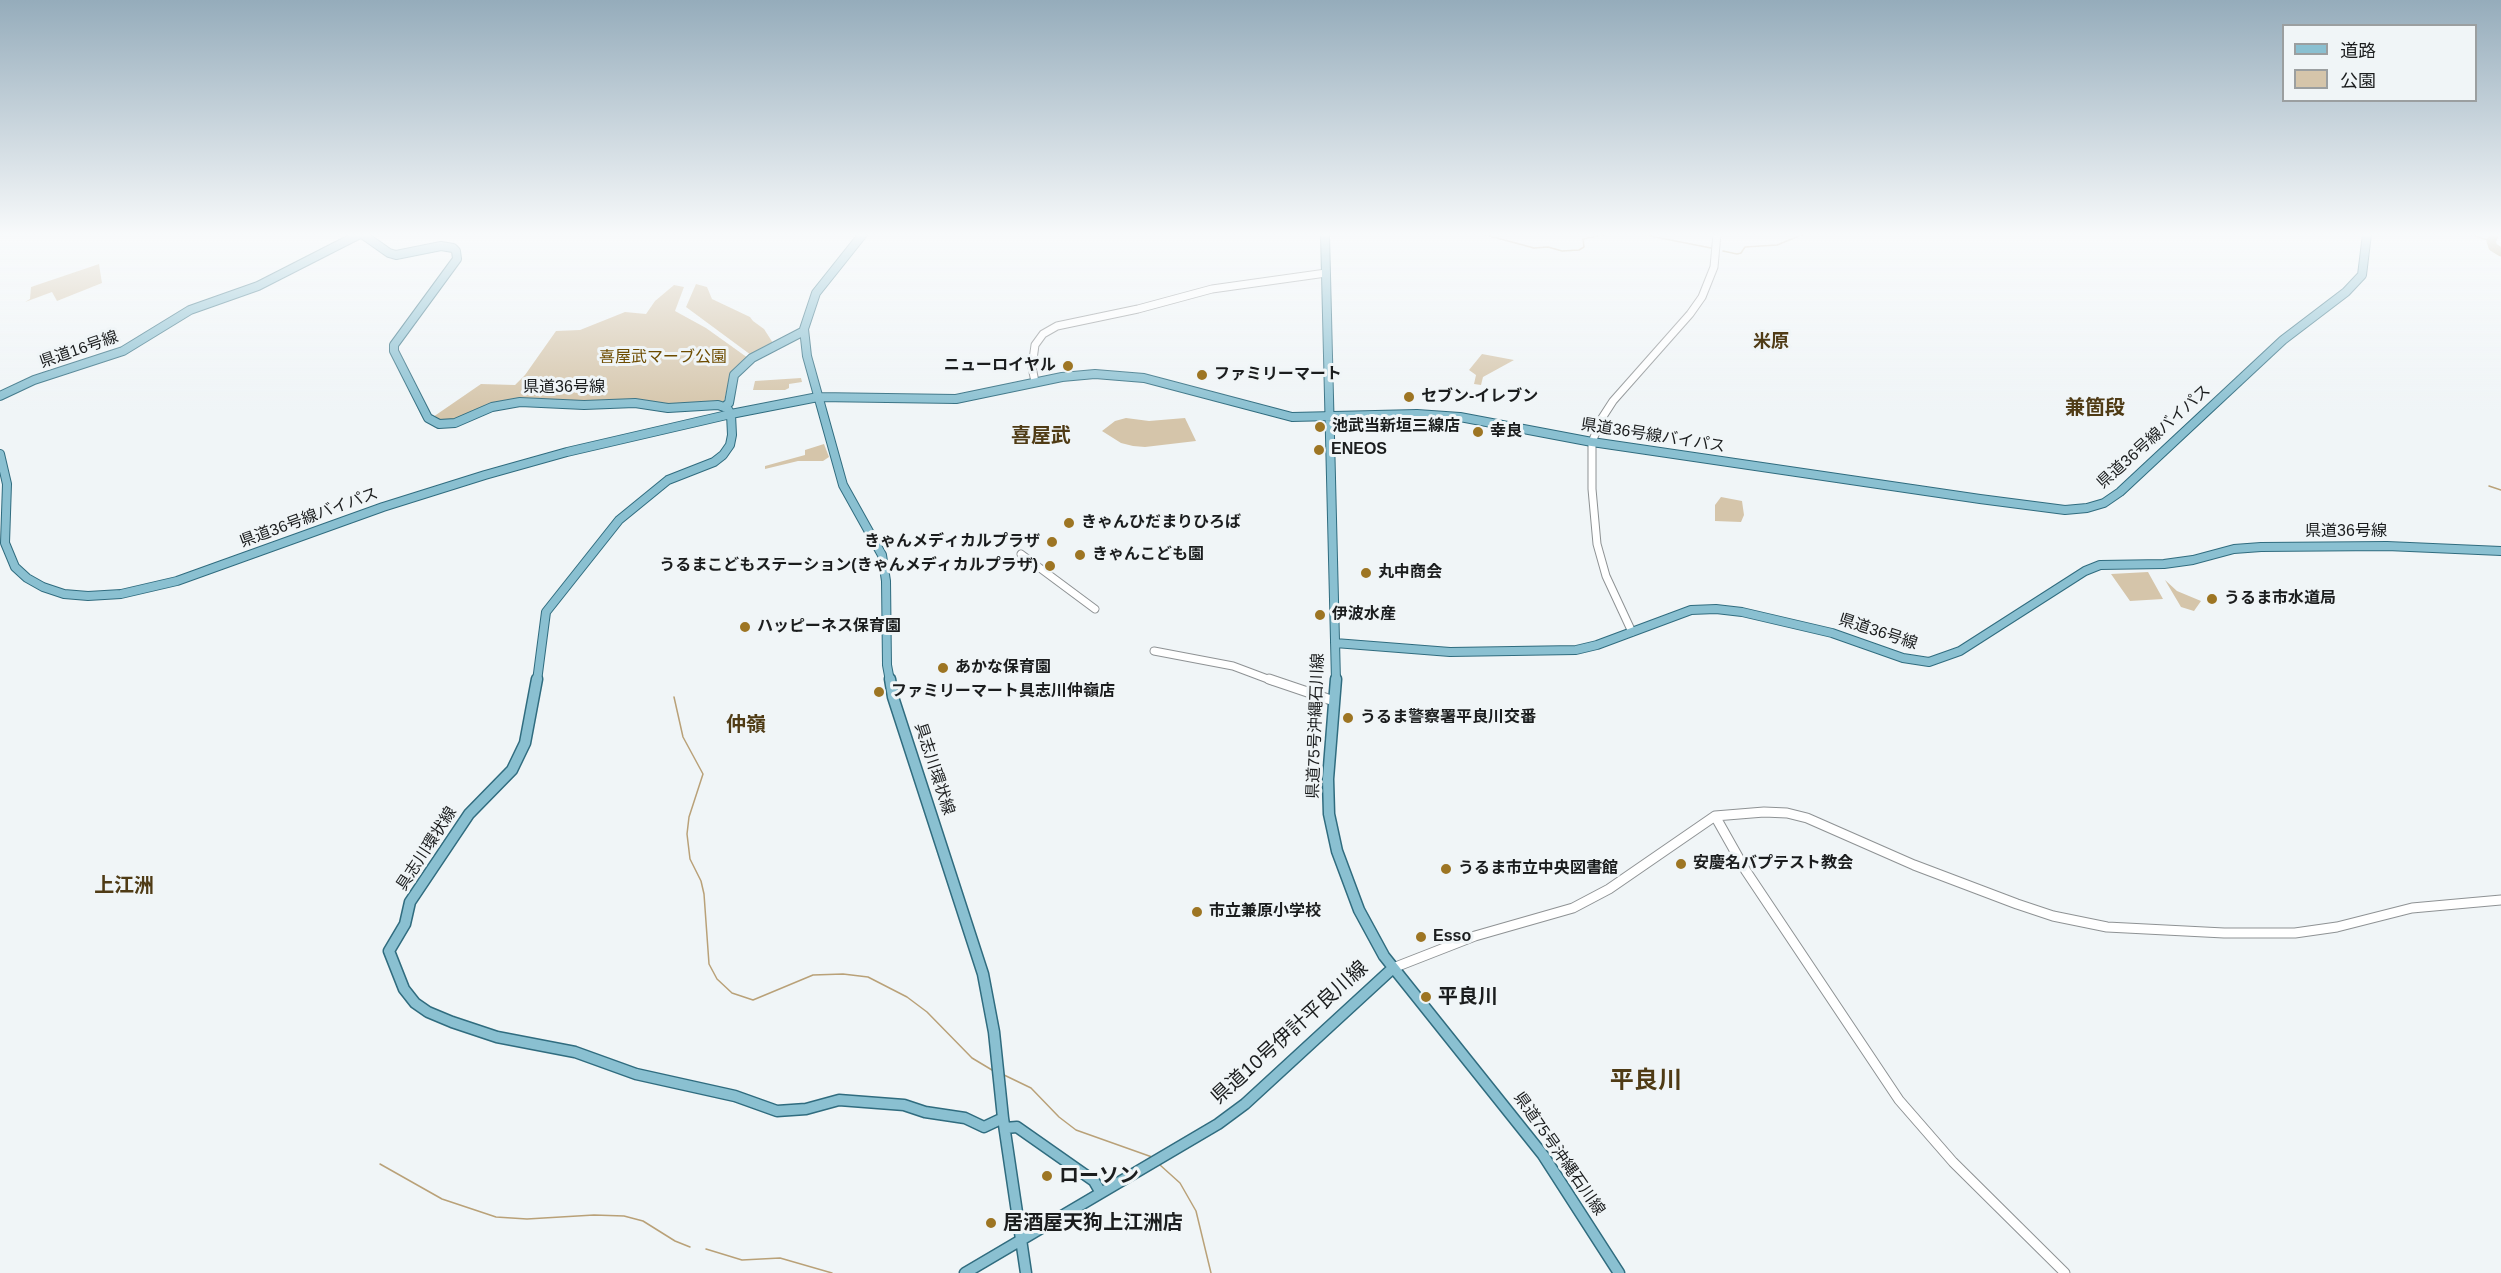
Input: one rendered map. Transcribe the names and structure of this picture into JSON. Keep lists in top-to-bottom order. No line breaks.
{"streets":{"main road":["県道16号線","県道36号線","県道36号線バイパス","県道75号沖縄石川線","具志川環状線","県道10号伊計平良川線"]},"crossings":[["県道36号線","県道36号線バイパス"],["県道36号線","県道75号沖縄石川線"],["県道36号線","具志川環状線"],["県道36号線バイパス","県道75号沖縄石川線"],["県道36号線バイパス","具志川環状線"],["県道75号沖縄石川線","県道10号伊計平良川線"],["具志川環状線","県道10号伊計平良川線"]],"districts":["米原","兼箇段","喜屋武","仲嶺","上江洲","平良川"],"parks":["喜屋武マーブ公園"],"places":["ニューロイヤル","ファミリーマート","セブン-イレブン","池武当新垣三線店","幸良","ENEOS","きゃんひだまりひろば","きゃんメディカルプラザ","きゃんこども園","うるまこどもステーション(きゃんメディカルプラザ)","丸中商会","うるま市水道局","伊波水産","ハッピーネス保育園","あかな保育園","ファミリーマート具志川仲嶺店","うるま警察署平良川交番","安慶名バプテスト教会","うるま市立中央図書館","市立兼原小学校","Esso","平良川","ローソン","居酒屋天狗上江洲店"],"legend":["道路","公園"]}
